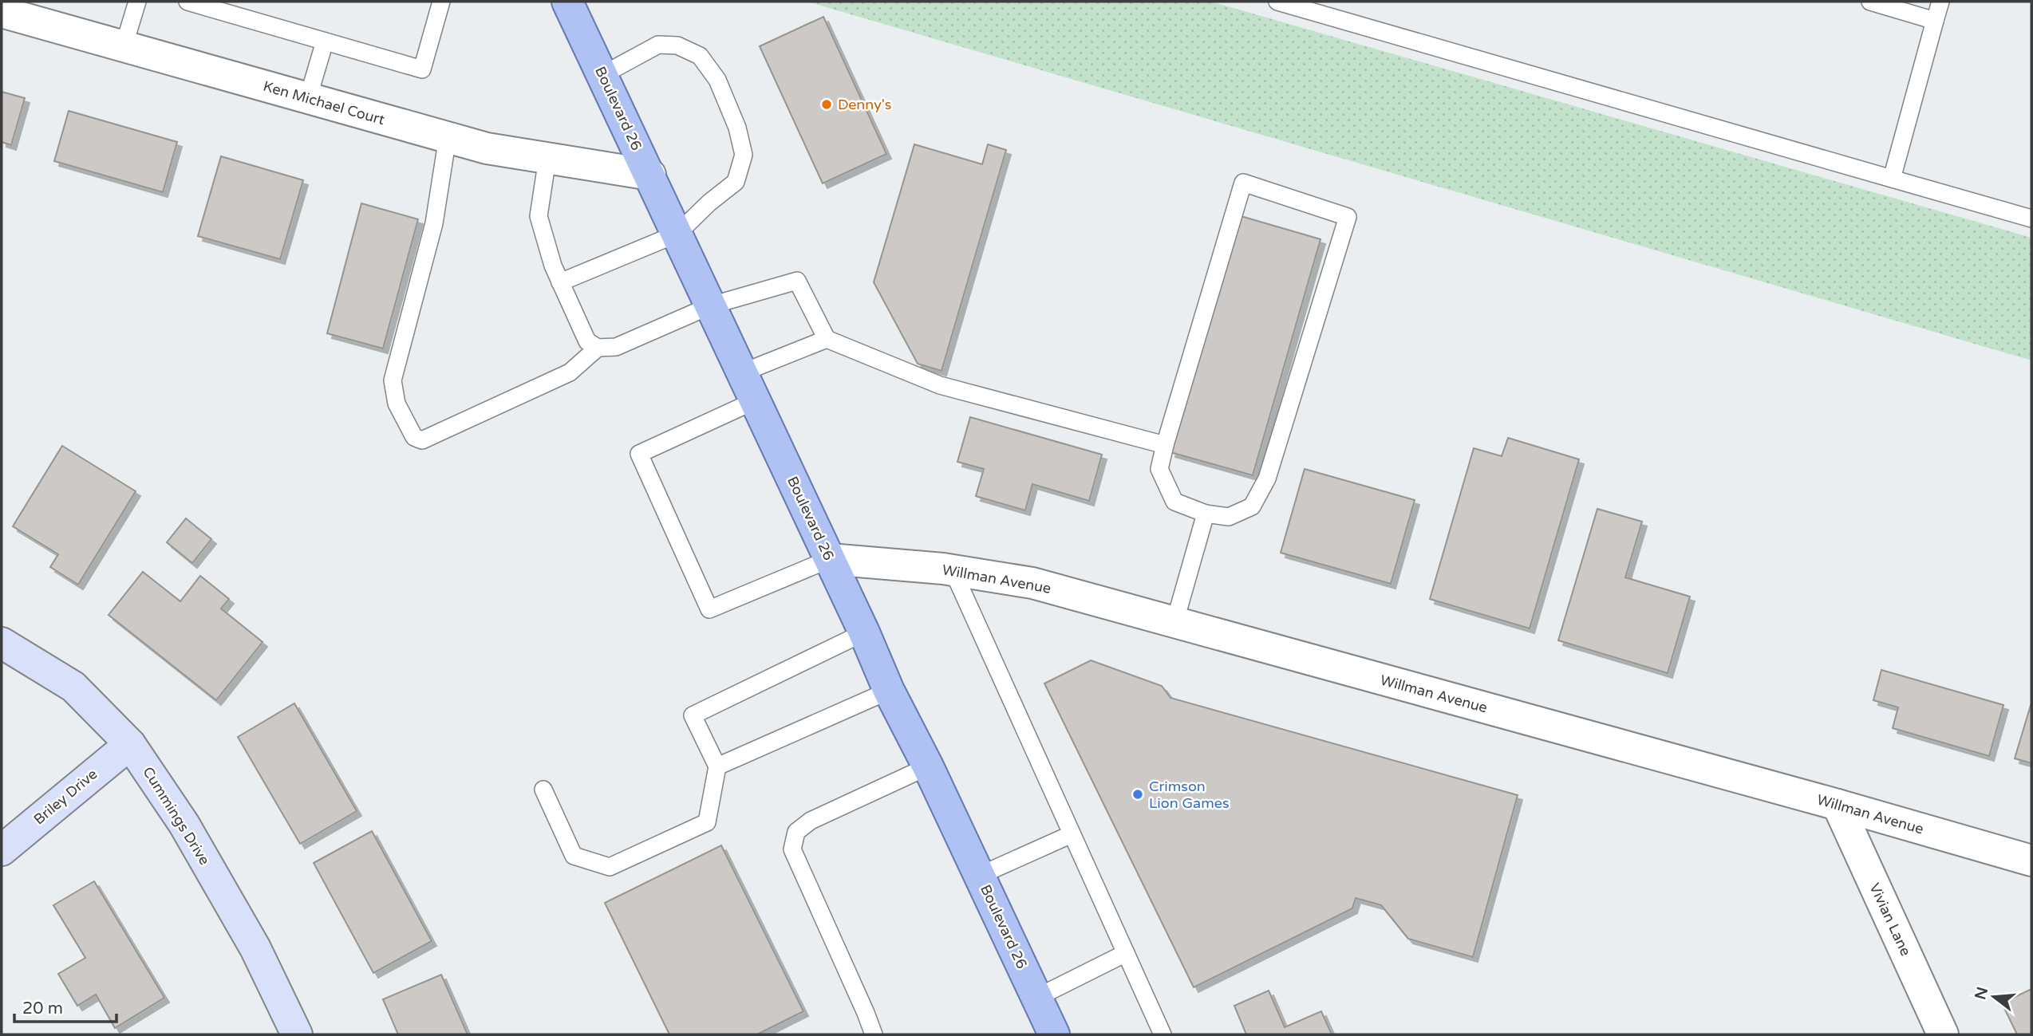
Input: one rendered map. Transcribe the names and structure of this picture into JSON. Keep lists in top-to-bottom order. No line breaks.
{"streets":{"main road":["Boulevard 26"],"street":["Ken Michael Court","Willman Avenue","Briley Drive","Cummings Drive","Vivian Lane"]},"crossings":[["Ken Michael Court","Boulevard 26"],["Boulevard 26","Willman Avenue"],["Willman Avenue","Vivian Lane"],["Briley Drive","Cummings Drive"]],"places":["Denny's","Crimson Lion Games"],"scale_bar":"20 m","north":"left"}
